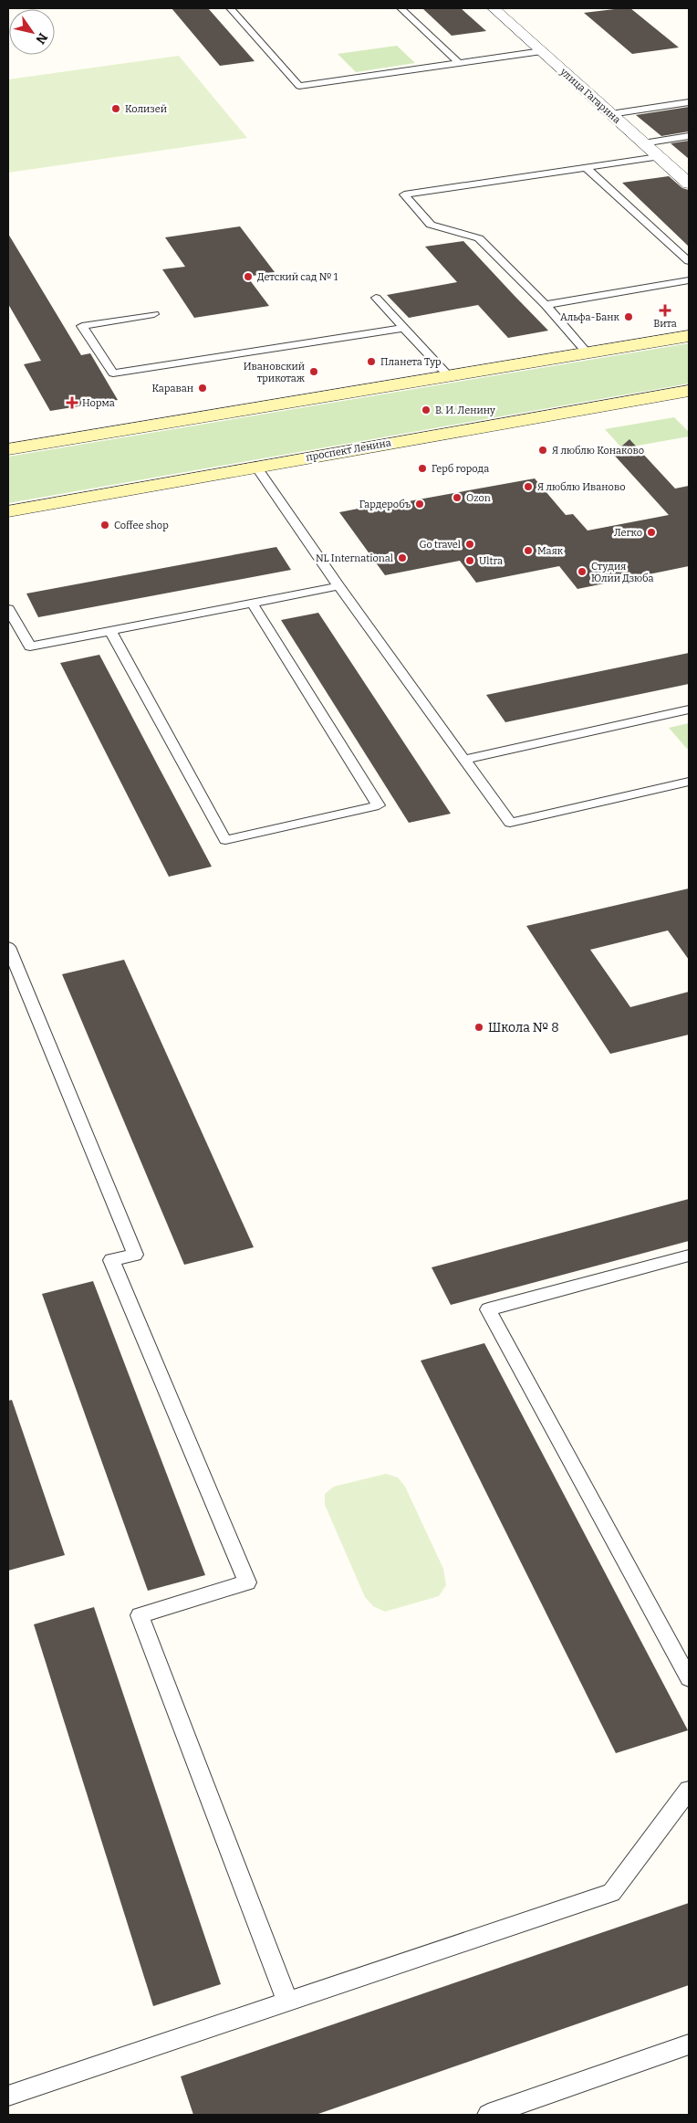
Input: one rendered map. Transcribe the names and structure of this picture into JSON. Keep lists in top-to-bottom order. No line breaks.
{"streets":{"street":["улица Гагарина","проспект Ленина"]},"places":{"other":["Колизей","Детский сад № 1","Альфа-Банк","Планета Тур","Ивановский трикотаж","Караван","В. И. Ленину","Я люблю Конаково","Герб города","Я люблю Иваново","Ozon","Гардеробъ","Coffee shop","Легко","Go travel","Маяк","NL International","Ultra","Студия Юлии Дзюба","Школа № 8"],"health":["Вита","Норма"]},"north":"bottom right"}
